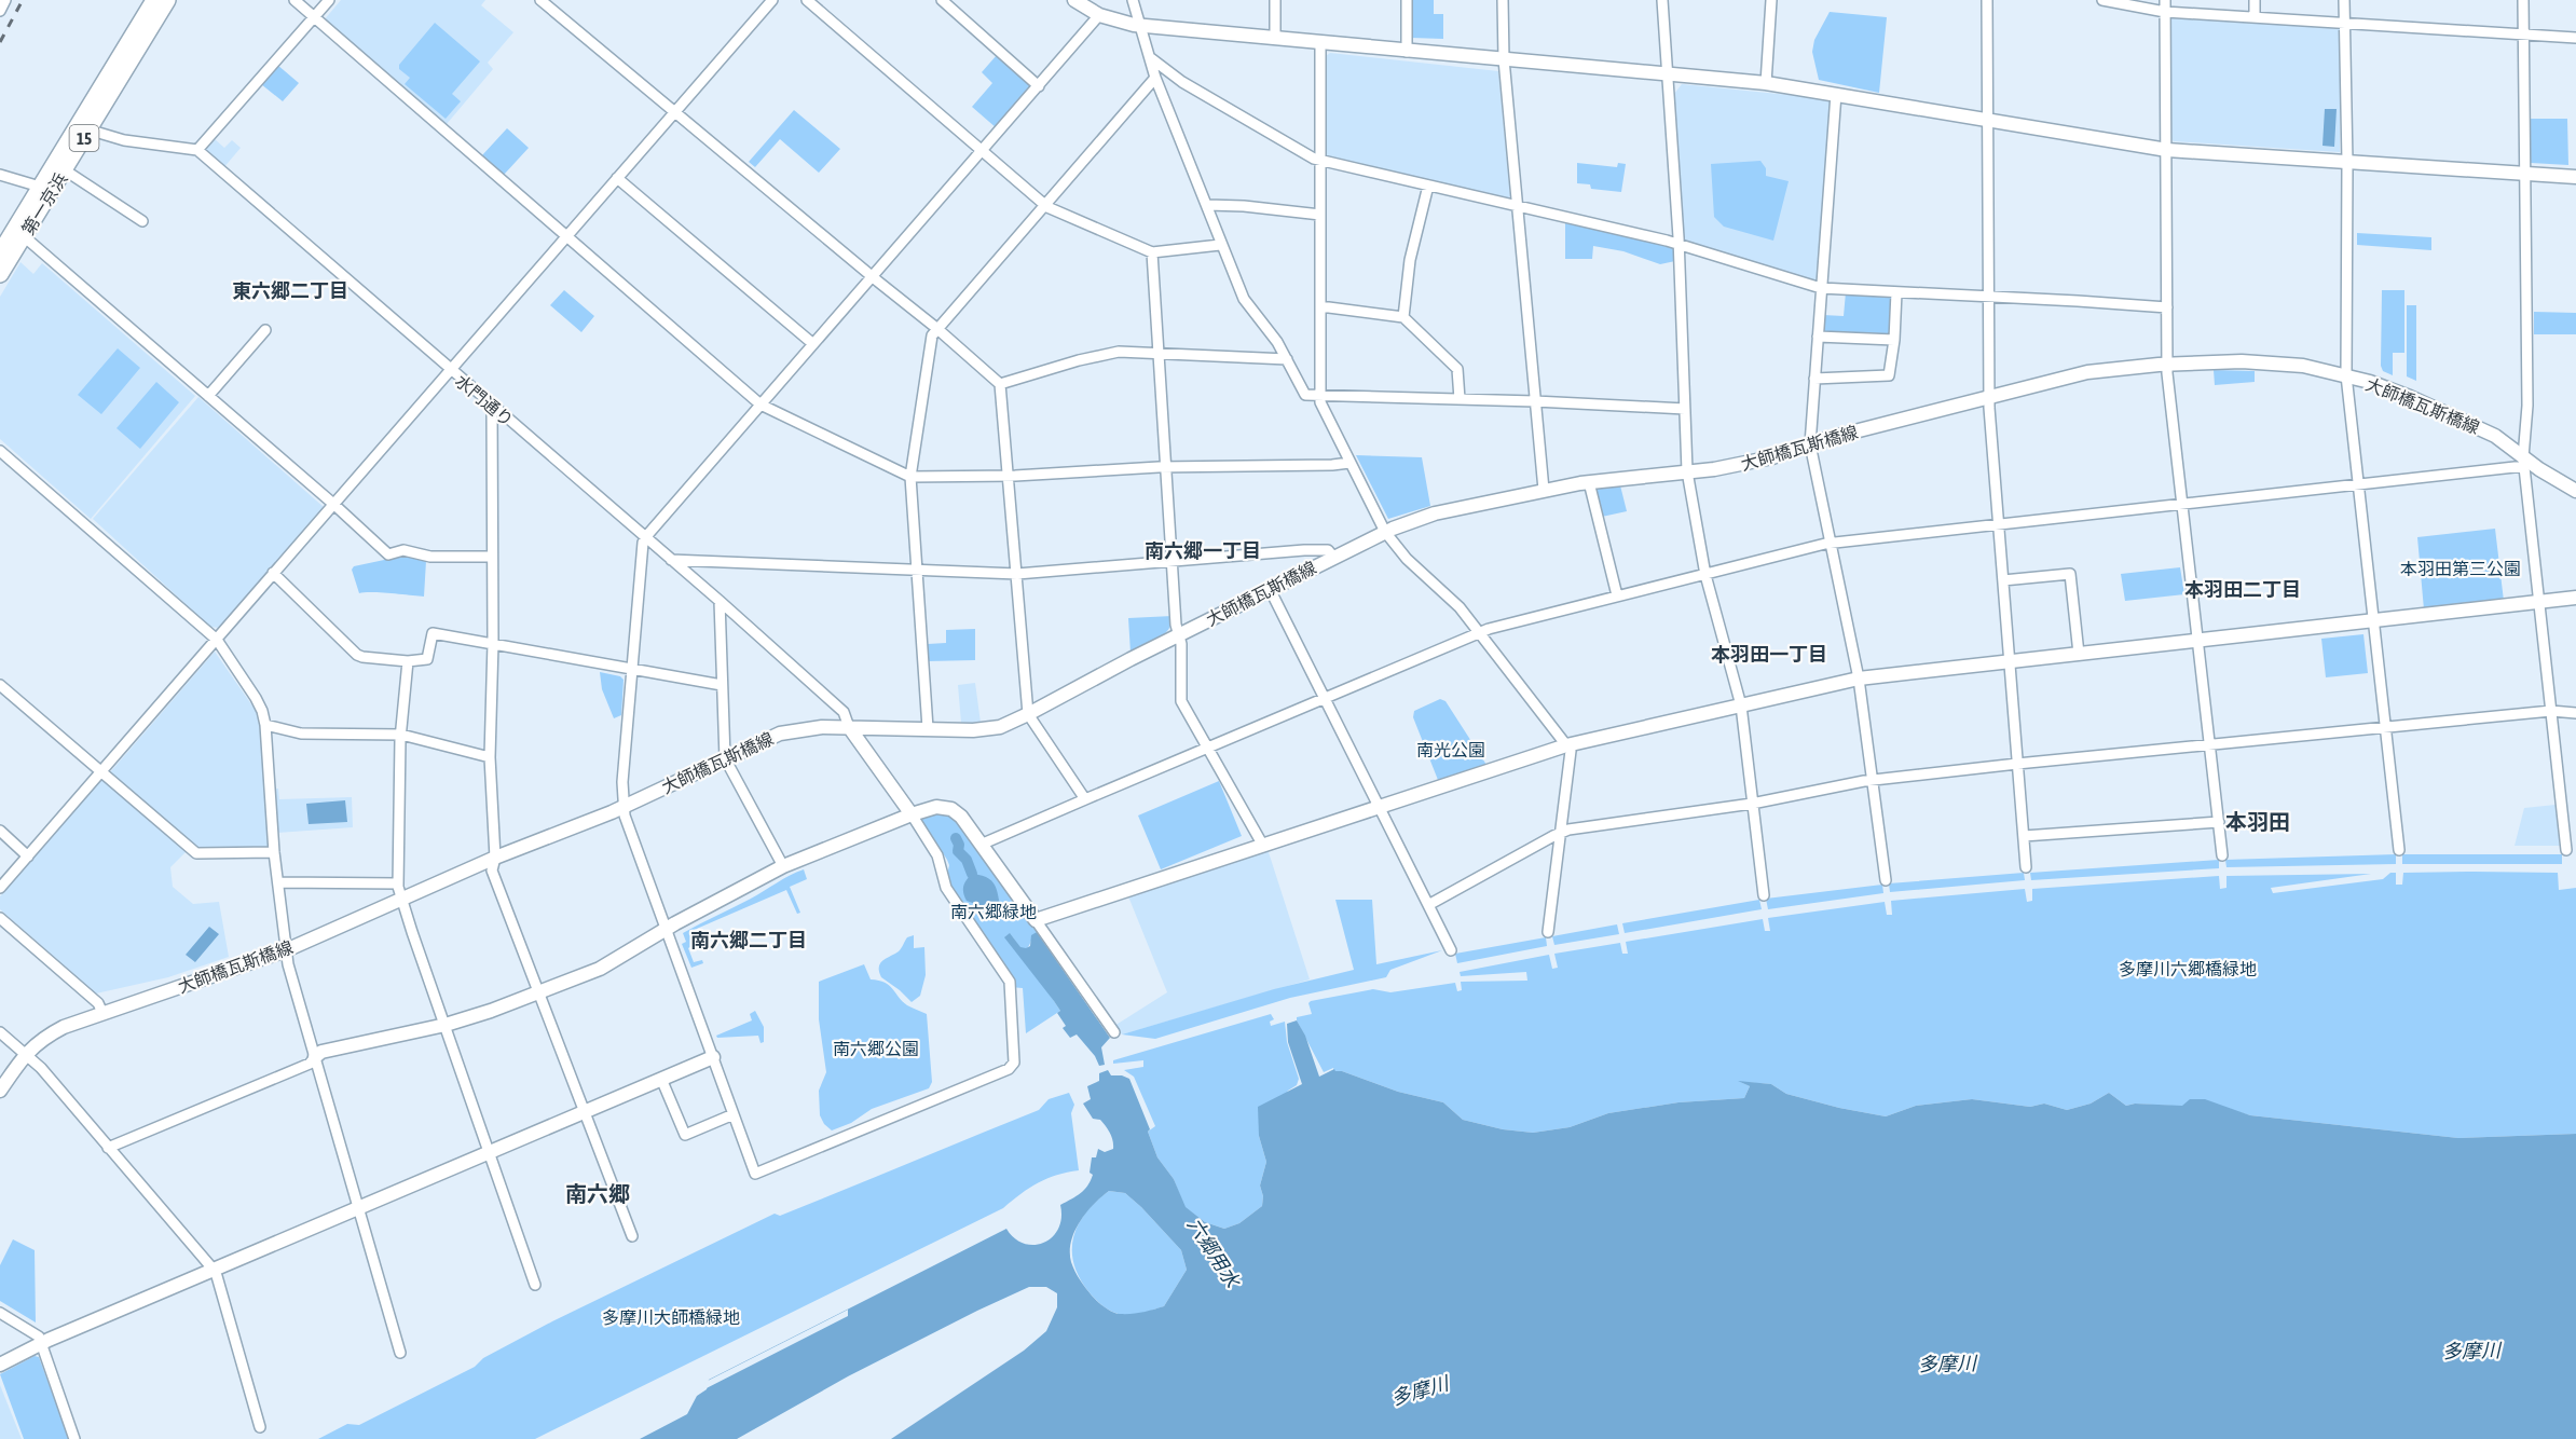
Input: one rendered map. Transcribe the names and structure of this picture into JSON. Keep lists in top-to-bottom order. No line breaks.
{"streets":{"highway":["15","第一京浜"],"street":["水門通り","大師橋瓦斯橋線"]},"crossings":[["水門通り","大師橋瓦斯橋線"]],"districts":["東六郷二丁目","南六郷一丁目","本羽田二丁目","本羽田一丁目","本羽田","南六郷二丁目","南六郷"],"water":["六郷用水","多摩川"],"parks":["本羽田第三公園","南光公園","南六郷緑地","多摩川六郷橋緑地","南六郷公園","多摩川大師橋緑地"]}
